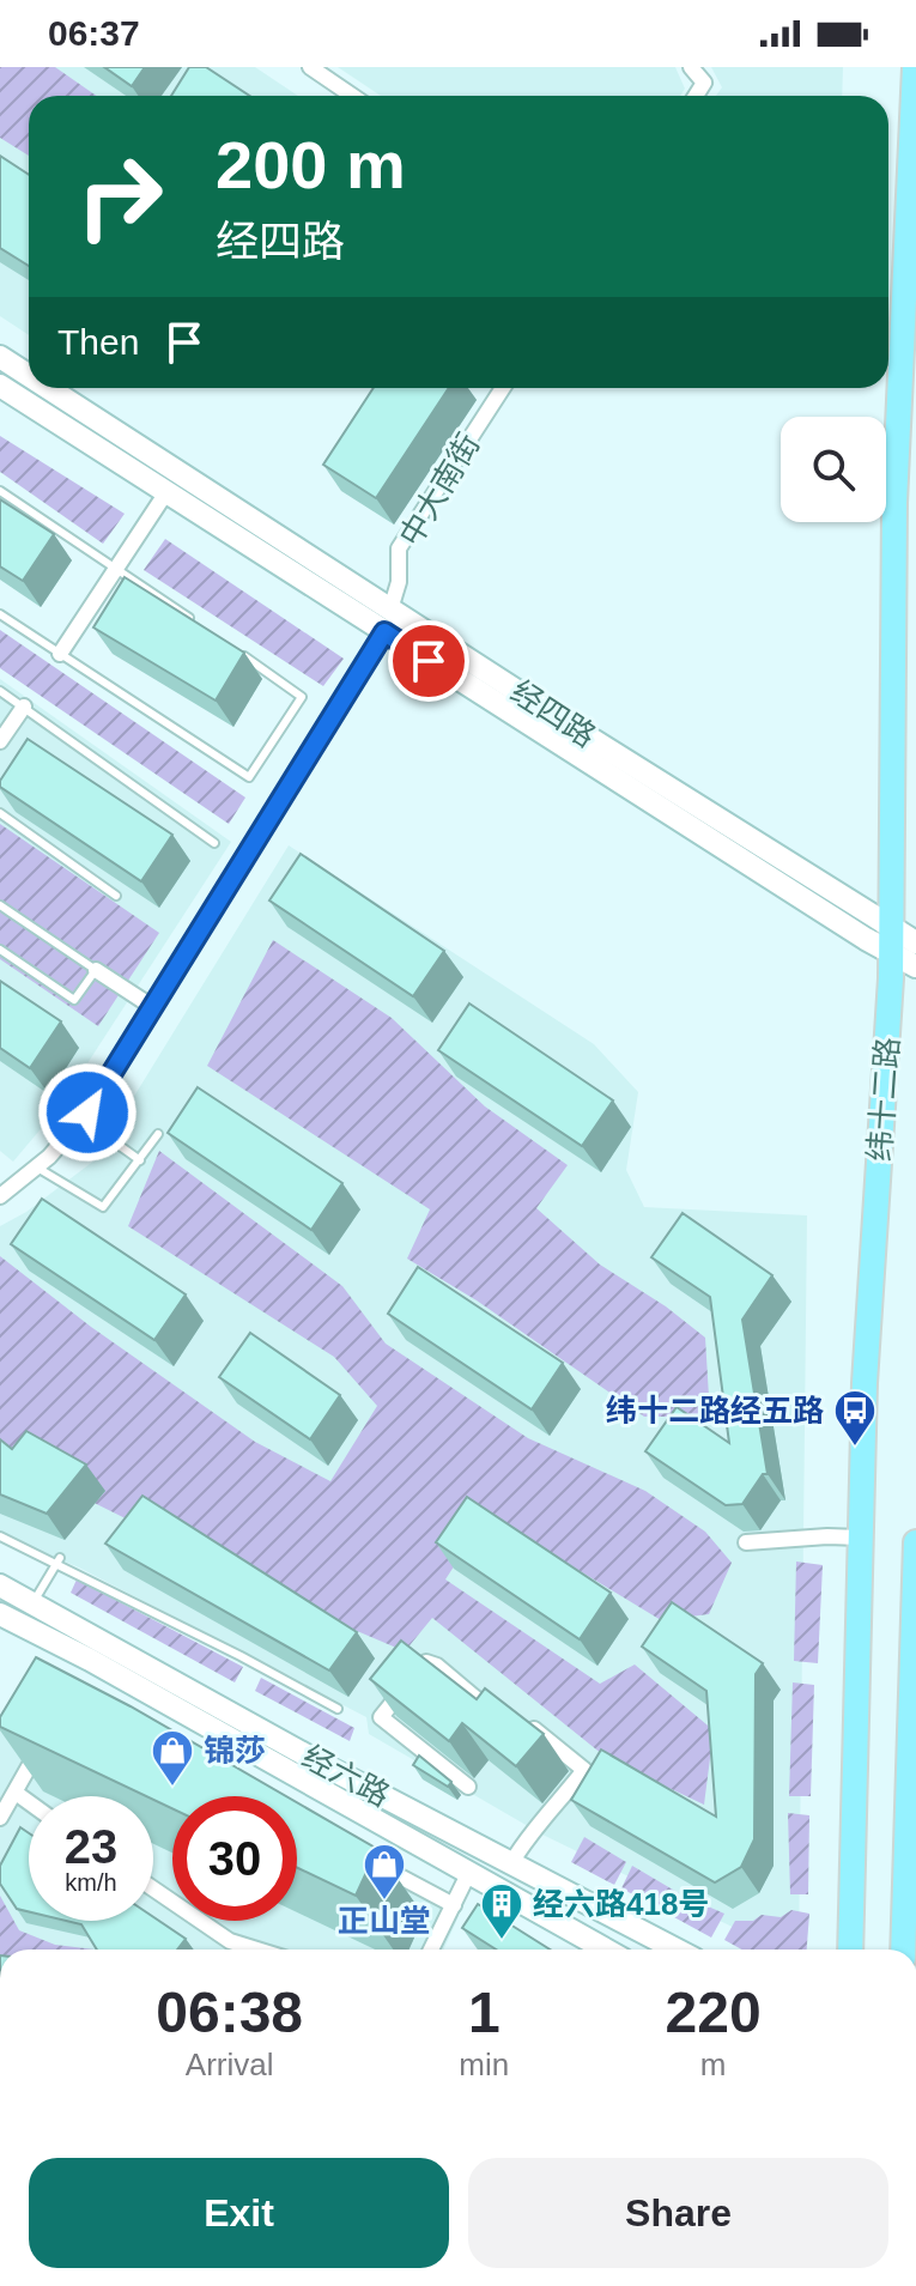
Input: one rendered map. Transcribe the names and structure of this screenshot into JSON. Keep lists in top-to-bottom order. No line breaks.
{"streets":{"main road":["经四路","纬十二路","经六路"],"street":["中大南街"]},"crossings":[["中大南街","经四路"],["经四路","纬十二路"]],"places":{"bus stop":["纬十二路经五路"],"shop":["锦莎","正山堂"],"building":["经六路418号"]},"page":{"status":"06:37","turn":["200 m","经四路"],"then":"Then","speed":"23 km/h","limit":"30","eta":["06:38","Arrival","1","min","220","m"],"buttons":["Exit","Share"]}}
